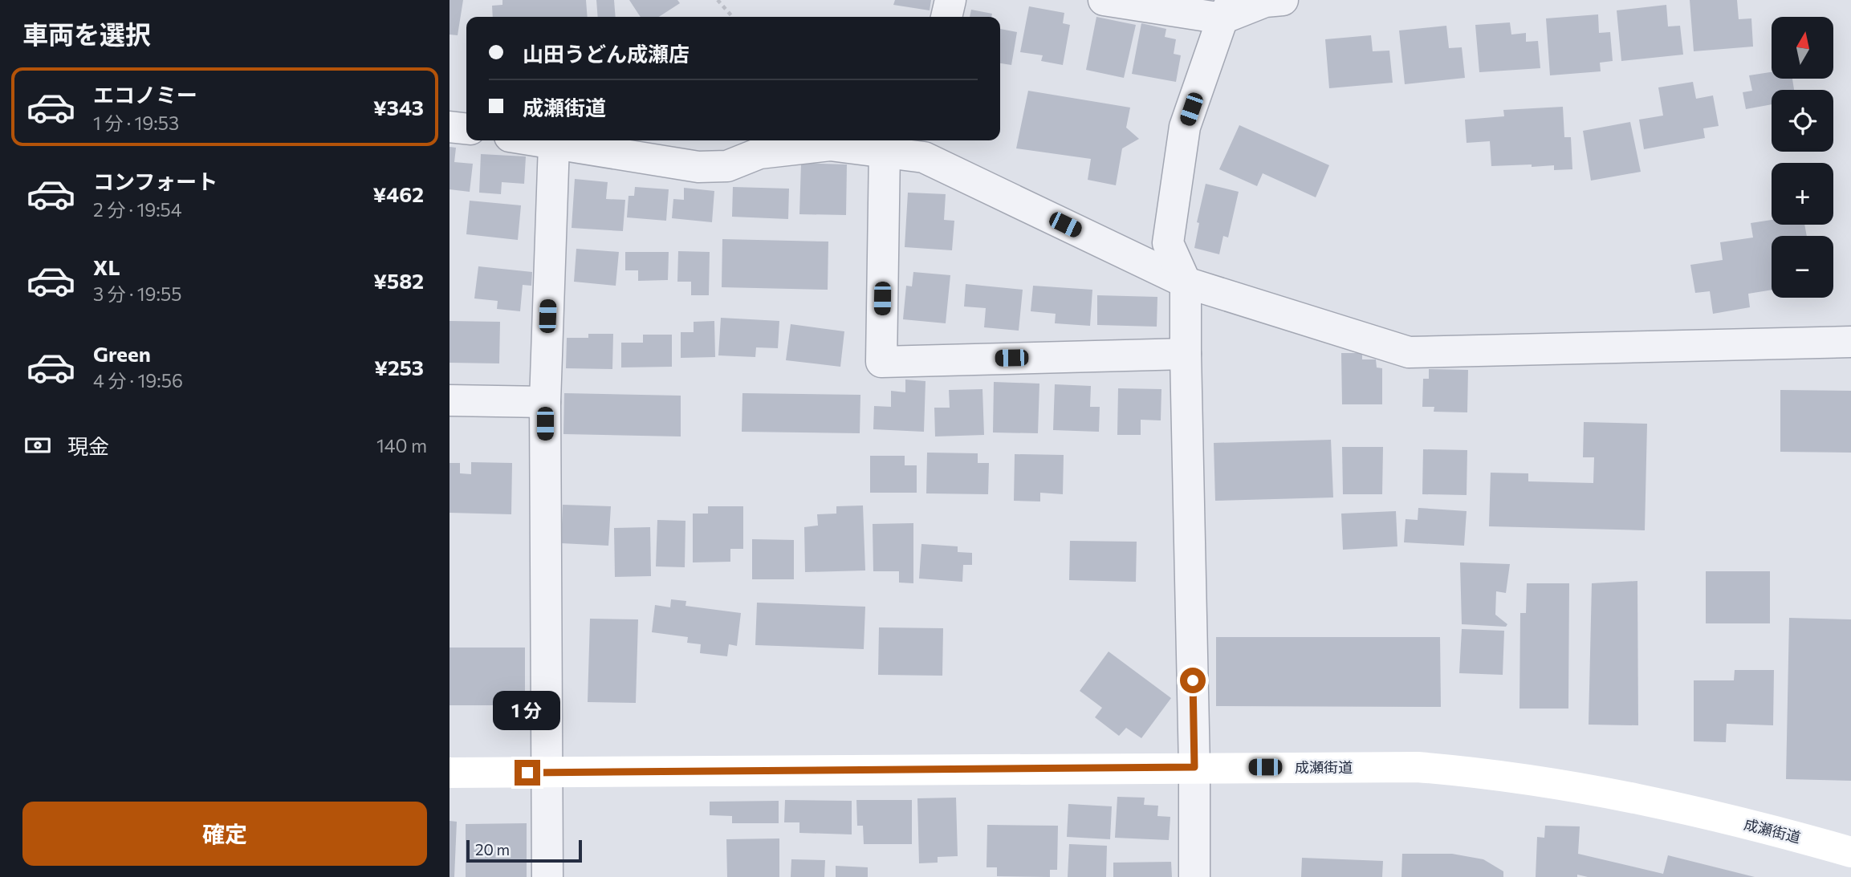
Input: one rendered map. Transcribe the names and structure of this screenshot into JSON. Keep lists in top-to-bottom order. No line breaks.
{"streets":{"main road":["成瀬街道"]},"scale_bar":"20 m","north":"top","page":{"heading":"車両を選択","map_buttons":["+","−"],"banner":["山田うどん成瀬店","成瀬街道"],"list":[{"name":"エコノミー","note":"1 分 · 19:53","value":"¥343"},{"name":"コンフォート","note":"2 分 · 19:54","value":"¥462"},{"name":"XL","note":"3 分 · 19:55","value":"¥582"},{"name":"Green","note":"4 分 · 19:56","value":"¥253"}],"pay":["現金","140 m"],"bubble":"1 分","buttons":"確定","scale":"20 m"}}
